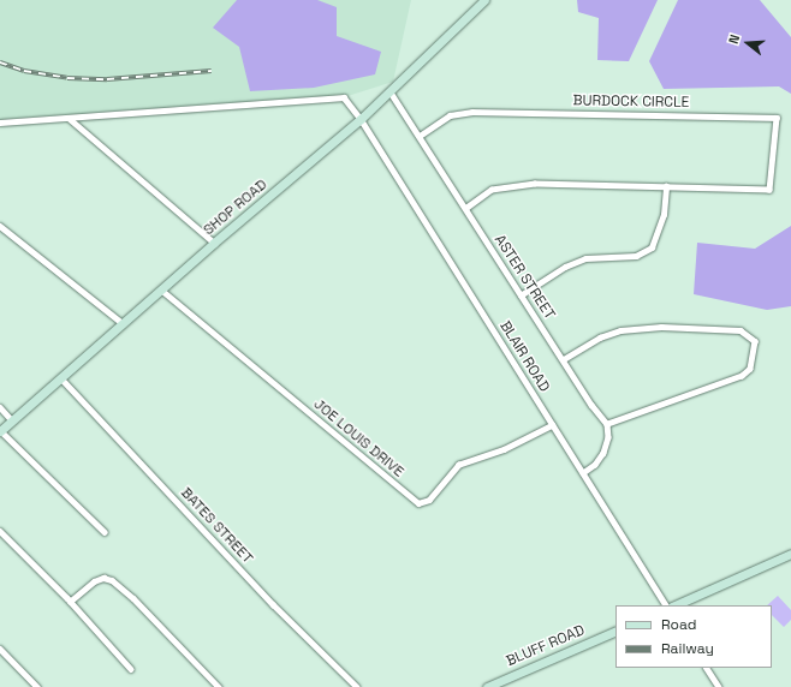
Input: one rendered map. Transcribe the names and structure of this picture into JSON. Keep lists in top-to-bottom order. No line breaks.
{"streets":{"street":["BURDOCK CIRCLE","SHOP ROAD","ASTER STREET","BLAIR ROAD","JOE LOUIS DRIVE","BATES STREET","BLUFF ROAD"]},"crossings":[["BURDOCK CIRCLE","ASTER STREET"],["SHOP ROAD","ASTER STREET"],["SHOP ROAD","BLAIR ROAD"],["SHOP ROAD","JOE LOUIS DRIVE"],["SHOP ROAD","BATES STREET"],["BLAIR ROAD","JOE LOUIS DRIVE"]],"legend":["Road","Railway"],"north":"left"}
